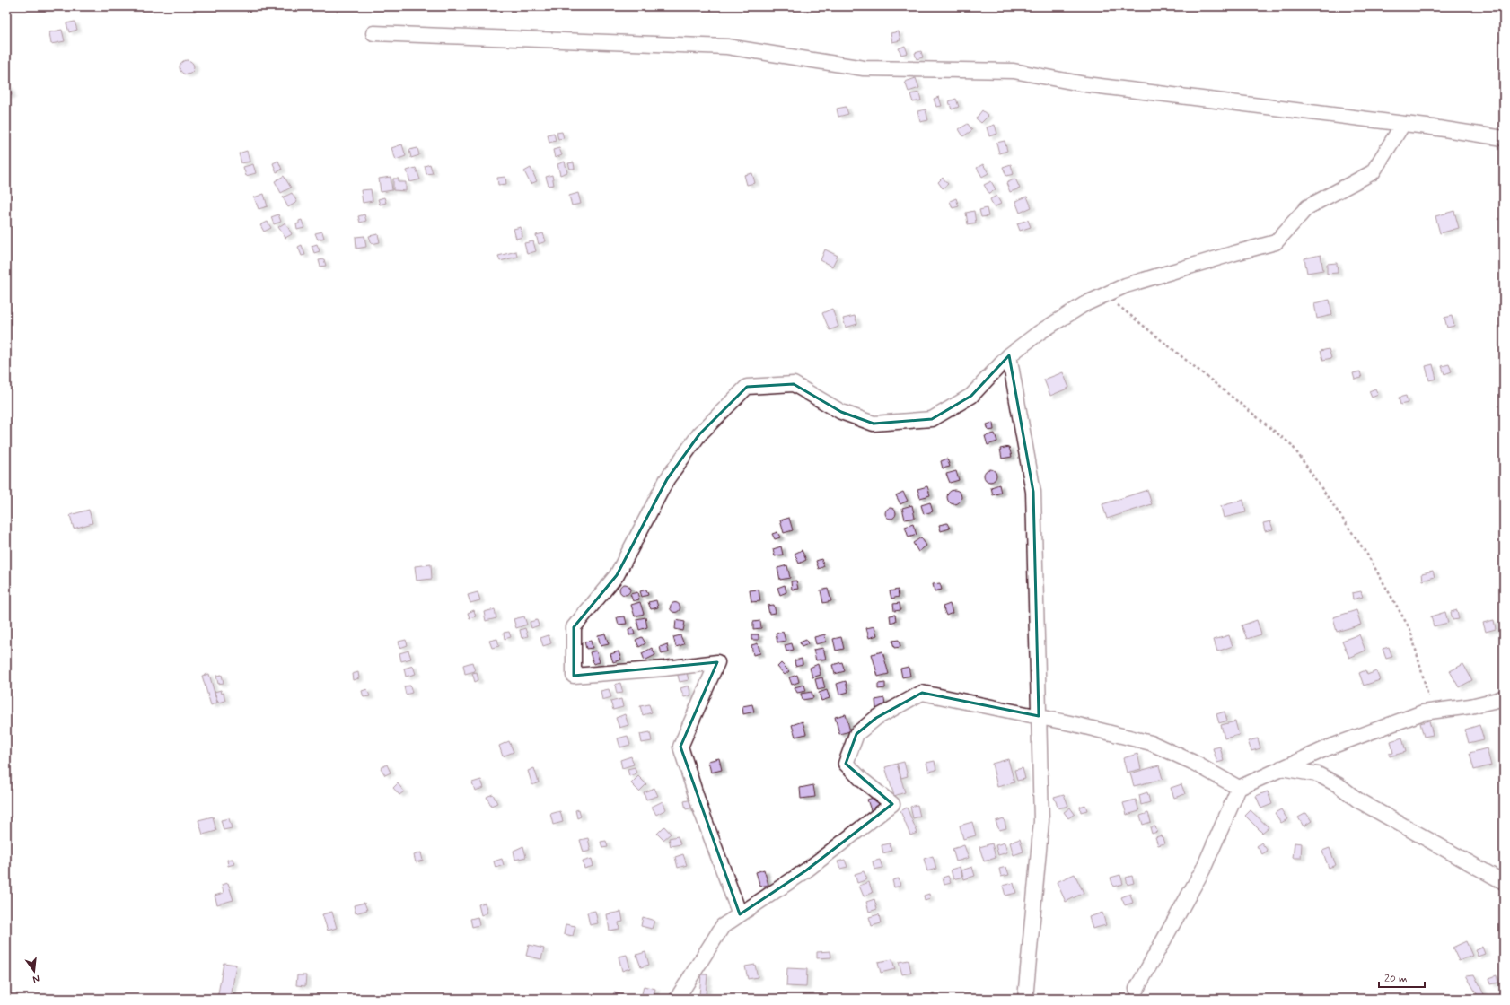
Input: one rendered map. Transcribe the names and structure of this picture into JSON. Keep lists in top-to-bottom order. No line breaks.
{"scale_bar":"20 m","north":"bottom"}
